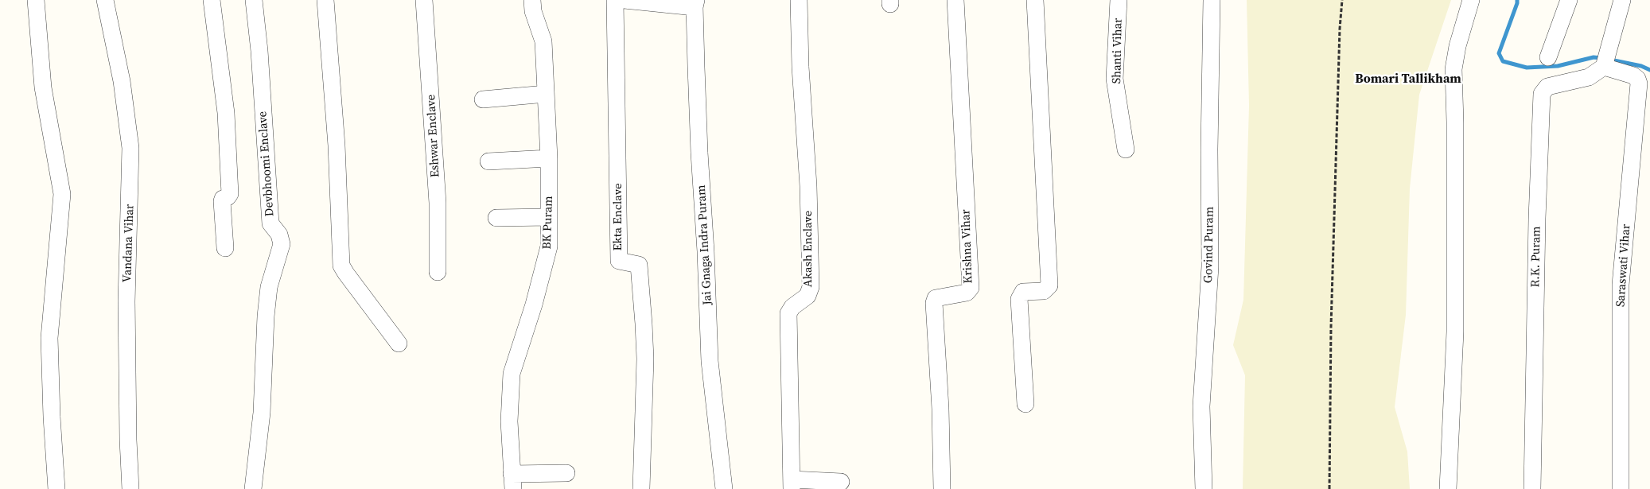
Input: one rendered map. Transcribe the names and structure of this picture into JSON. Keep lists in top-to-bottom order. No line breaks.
{"streets":{"street":["Shanti Vihar","Eshwar Enclave","Devbhoomi Enclave","Ekta Enclave","BK Puram","Vandana Vihar","Jai Gnaga Indra Puram","Govind Puram","Krishna Vihar","Akash Enclave","R.K. Puram","Saraswati Vihar"]},"crossings":[["R.K. Puram","Saraswati Vihar"]],"districts":["Bomari Tallikham"]}
